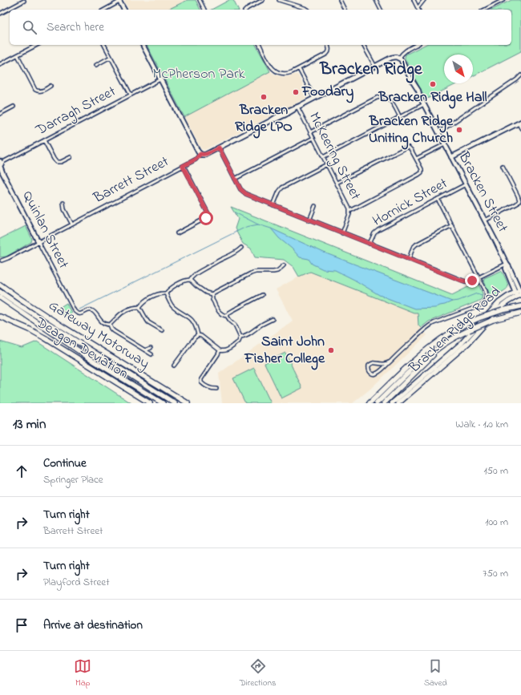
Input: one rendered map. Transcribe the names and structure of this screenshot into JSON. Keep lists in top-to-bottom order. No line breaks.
{"streets":{"highway":["Gateway Motorway","Deagon Deviation"],"main road":["Bracken Ridge Road"],"street":["Darragh Street","McKeering Street","Barrett Street","Bracken Street","Hornick Street","Quinlan Street"]},"crossings":[["Darragh Street","Quinlan Street"],["McKeering Street","Barrett Street"],["Barrett Street","Bracken Street"],["Barrett Street","Quinlan Street"],["Bracken Street","Hornick Street"],["Bracken Street","Bracken Ridge Road"]],"districts":["Bracken Ridge"],"parks":["McPherson Park"],"places":["Bracken Ridge Hall","Foodary","Bracken Ridge LPO","Bracken Ridge Uniting Church","Saint John Fisher College"],"north":"bottom right","page":{"search":"Search here","heading":["13 min","Walk · 1.0 km"],"list":[["Continue","Springer Place","150 m"],["Turn right","Barrett Street","100 m"],["Turn right","Playford Street","750 m"],"Arrive at destination"],"nav":["Map","Directions","Saved"]}}
